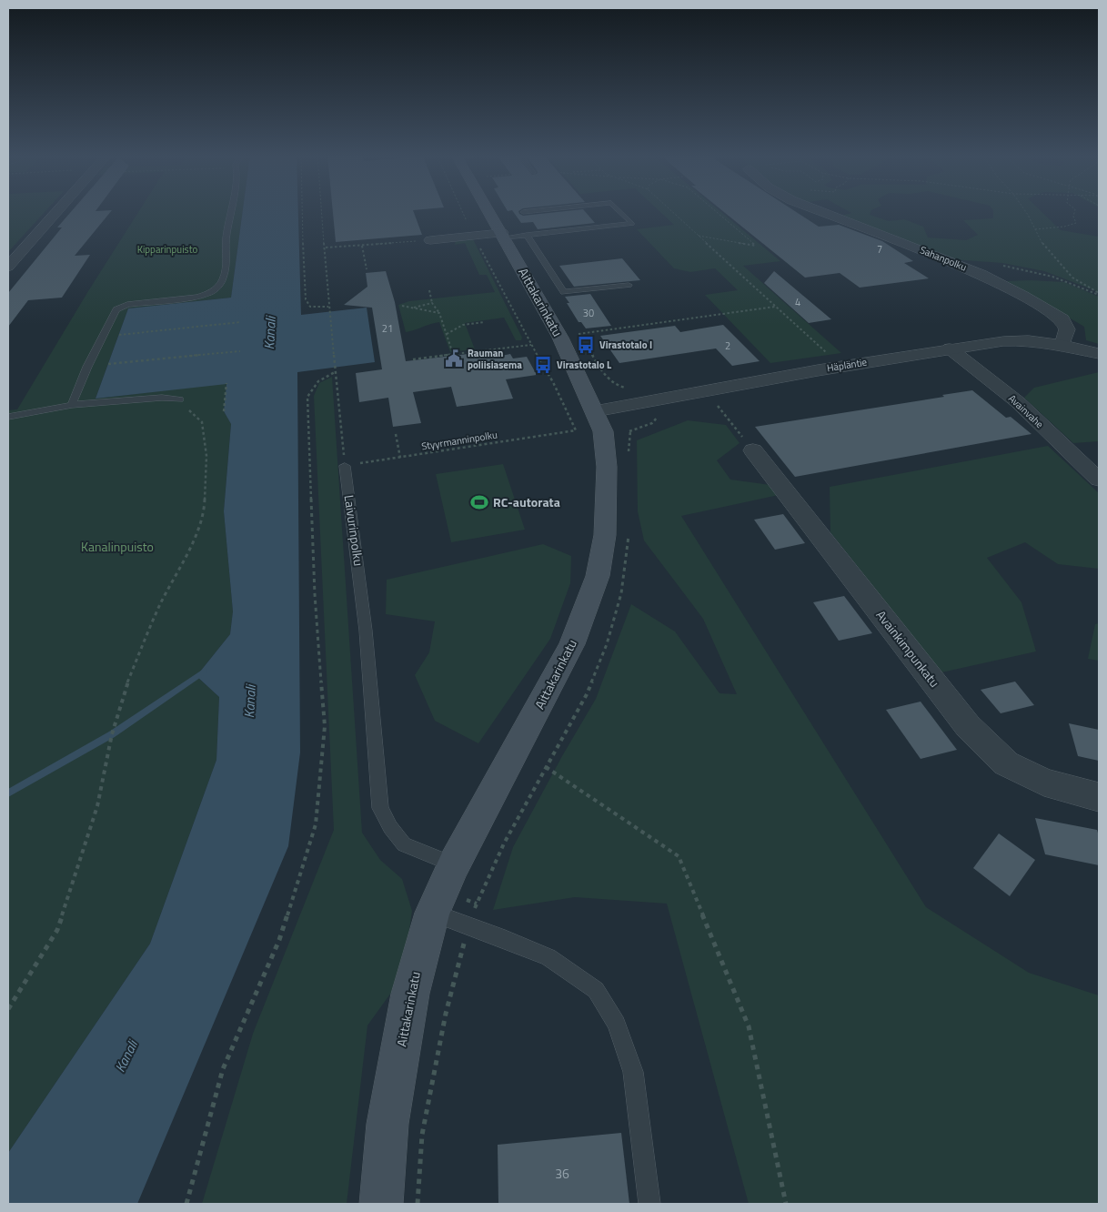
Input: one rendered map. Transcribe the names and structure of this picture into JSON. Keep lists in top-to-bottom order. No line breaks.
{"streets":{"main road":["Aittakarinkatu"],"street":["Sahanpolku","Häpläntie","Avainvahe","Avainkimpunkatu"],"lane":["Laivurinpolku"],"path":["Styyrmanninpolku"]},"crossings":[["Sahanpolku","Häpläntie"],["Aittakarinkatu","Häpläntie"],["Aittakarinkatu","Styyrmanninpolku"],["Aittakarinkatu","Laivurinpolku"],["Häpläntie","Avainvahe"],["Häpläntie","Styyrmanninpolku"],["Styyrmanninpolku","Laivurinpolku"]],"water":["Kanali"],"parks":["Kipparinpuisto","Kanalinpuisto"],"places":{"bus stop":["Virastotalo I","Virastotalo L"],"public building":["Rauman poliisiasema"],"sports":["RC-autorata"]},"house_numbers":["7","4","30","21","2","36"]}
